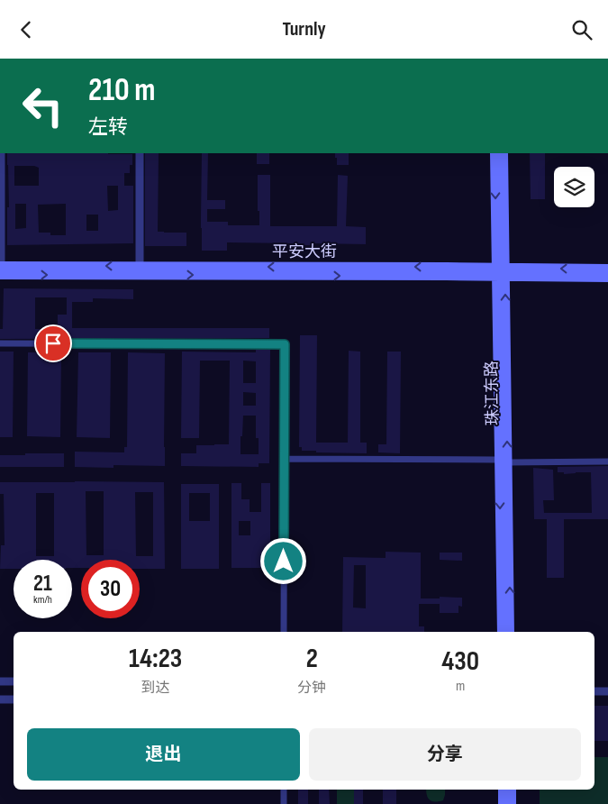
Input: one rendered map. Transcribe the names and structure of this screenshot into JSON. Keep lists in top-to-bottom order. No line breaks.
{"streets":{"main road":["平安大街"]},"page":{"header":"Turnly","turn":["210 m","左转"],"speed":"21 km/h","limit":"30","eta":["14:23","到达","2","分钟","430","m"],"buttons":["退出","分享"]}}
